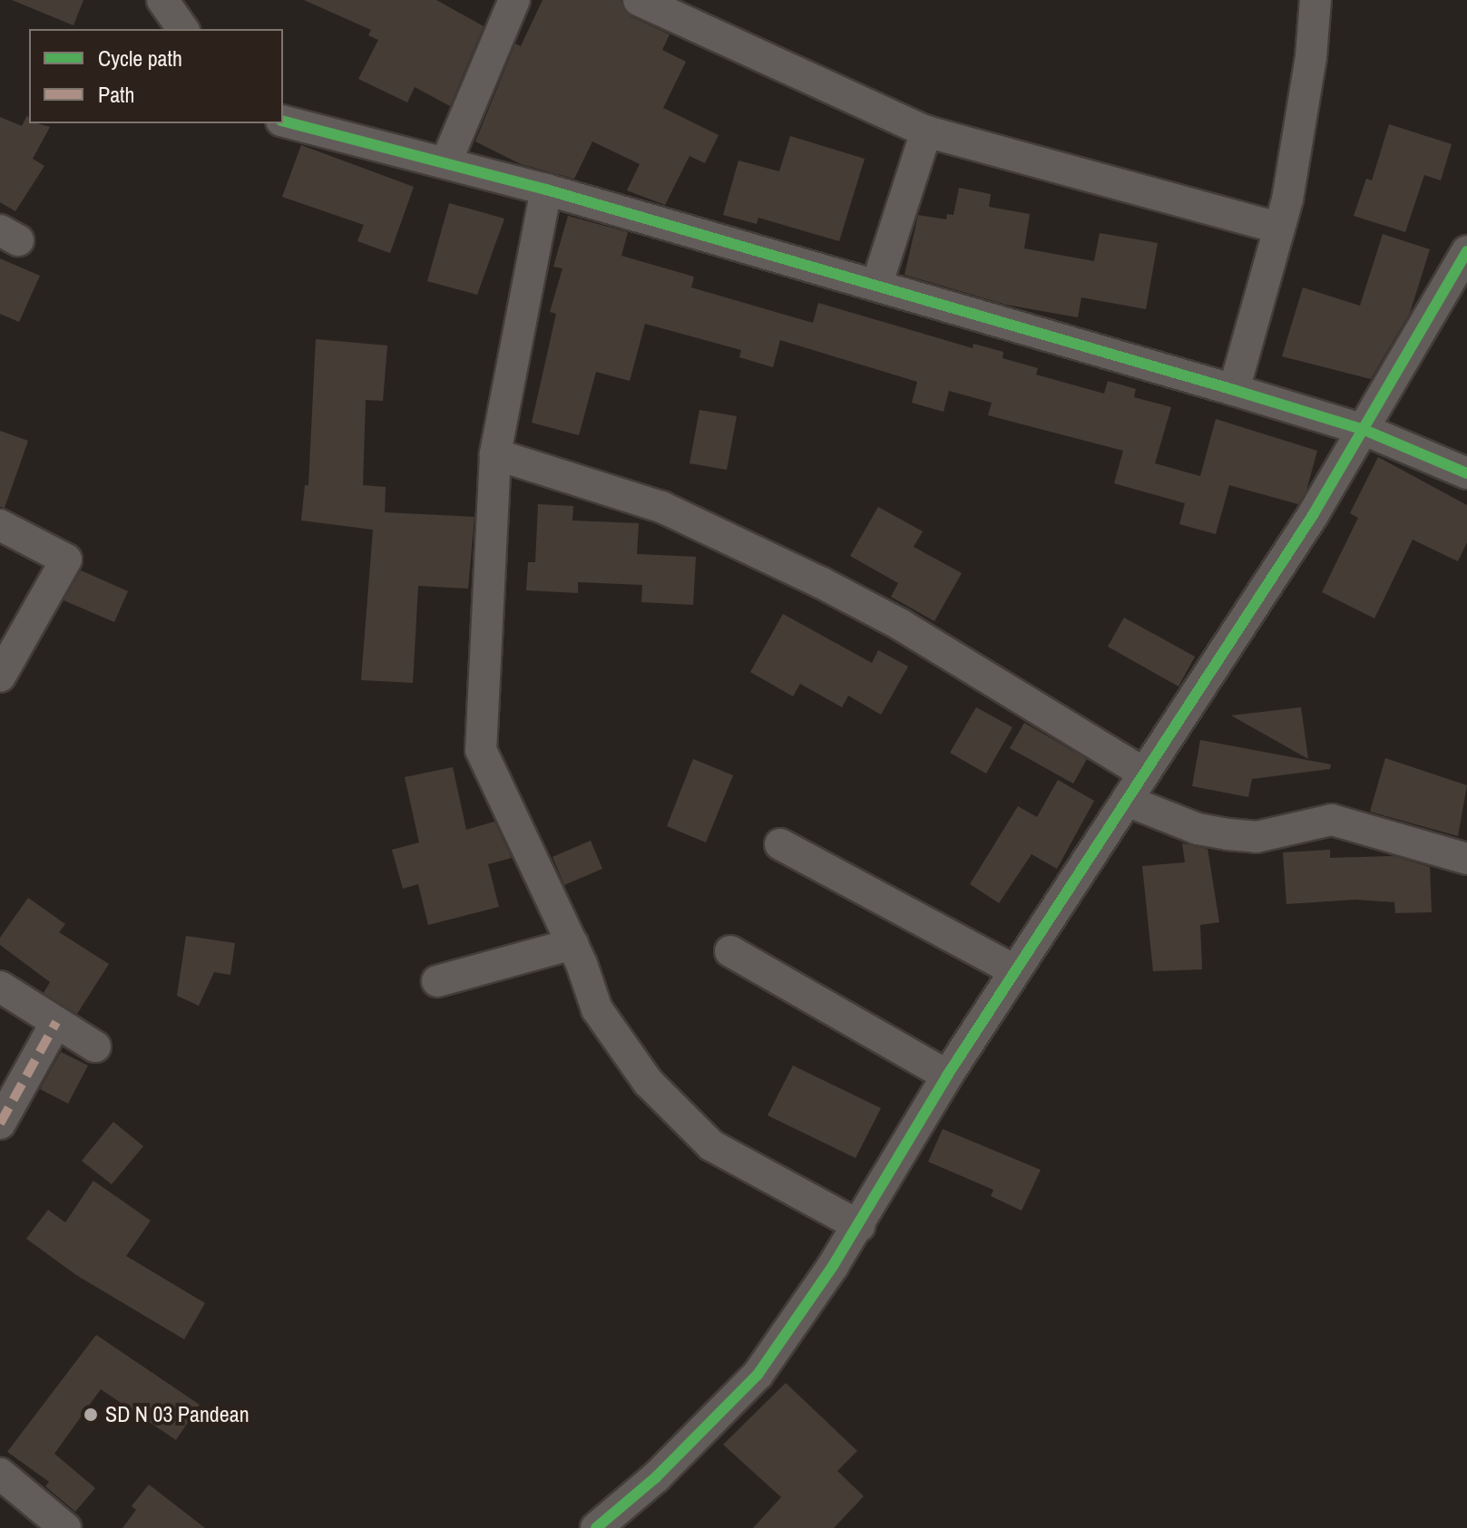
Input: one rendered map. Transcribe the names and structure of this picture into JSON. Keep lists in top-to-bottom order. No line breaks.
{"places":["SD N 03 Pandean"],"legend":["Cycle path","Path"]}
